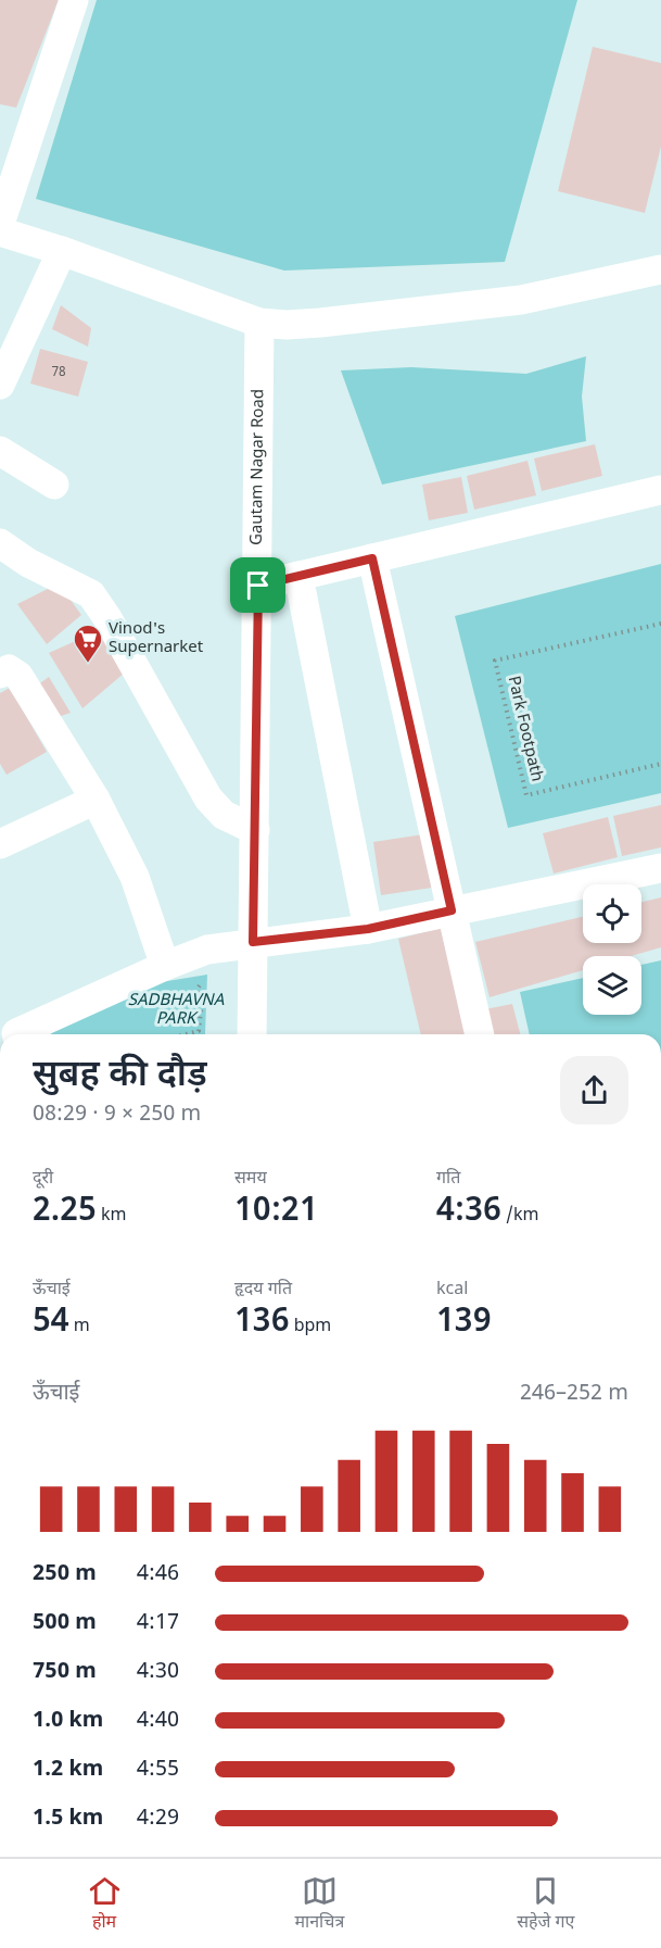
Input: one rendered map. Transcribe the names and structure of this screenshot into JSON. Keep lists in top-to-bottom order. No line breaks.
{"streets":{"street":["Gautam Nagar Road"],"path":["Park Footpath"]},"parks":["SADBHAVNA PARK"],"places":{"supermarket":["Vinod's Supernarket"]},"house_numbers":["78"],"page":{"heading":["सुबह की दौड़","08:29 · 9 × 250 m"],"stats":[["दूरी","2.25 km"],["समय","10:21"],["गति","4:36 /km"],["ऊँचाई","54 m"],["हृदय गति","136 bpm"],["kcal","139"]],"chart":["ऊँचाई","246–252 m"],"list":[{"name":"250 m","note":"4:46"},{"name":"500 m","note":"4:17"},{"name":"750 m","note":"4:30"},{"name":"1.0 km","note":"4:40"},{"name":"1.2 km","note":"4:55"},{"name":"1.5 km","note":"4:29"}],"tabs":["होम","मानचित्र","सहेजे गए"]}}
